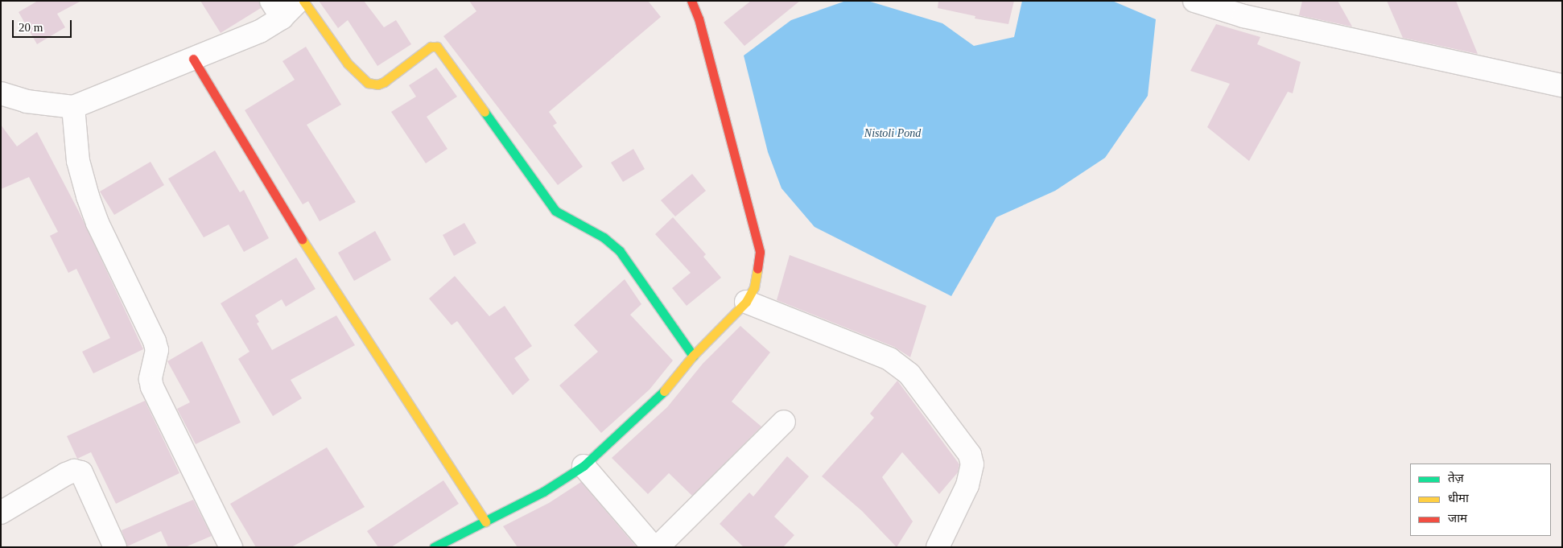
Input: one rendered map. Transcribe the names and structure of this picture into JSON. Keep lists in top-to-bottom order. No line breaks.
{"water":["Nistoli Pond"],"legend":["तेज़","धीमा","जाम"],"scale_bar":"20 m"}
